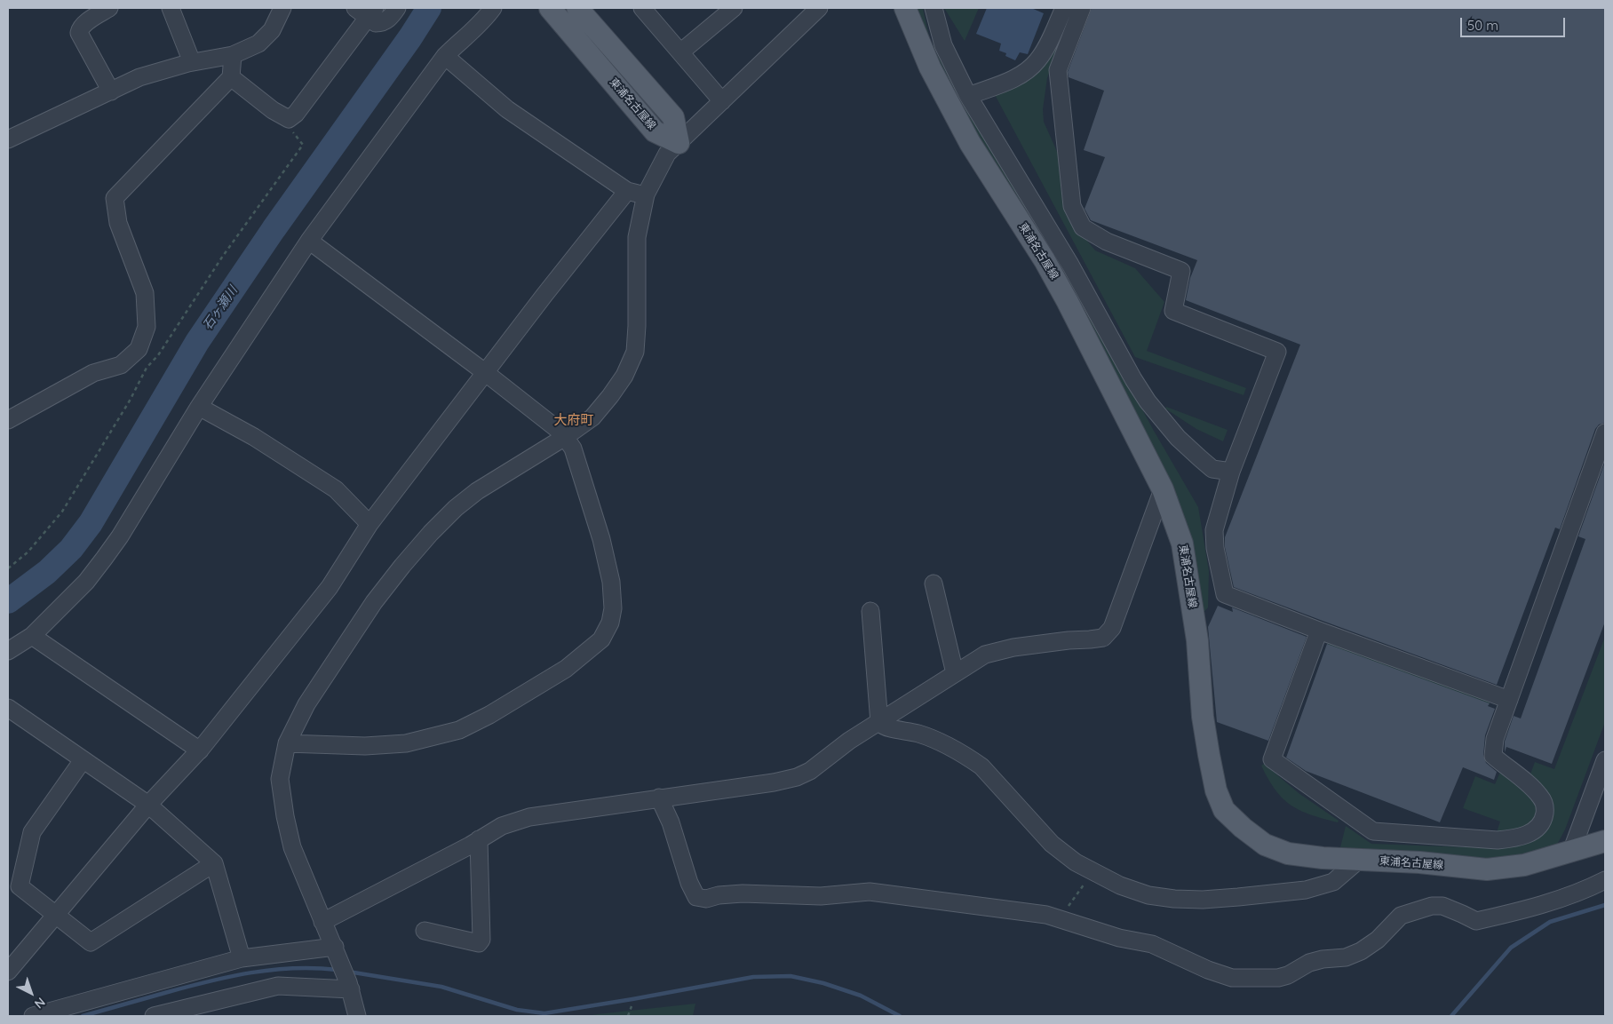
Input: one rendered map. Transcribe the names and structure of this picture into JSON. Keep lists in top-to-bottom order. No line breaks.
{"streets":{"main road":["東浦名古屋線"]},"districts":["大府町"],"water":["石ヶ瀬川"],"scale_bar":"50 m","north":"bottom right"}
